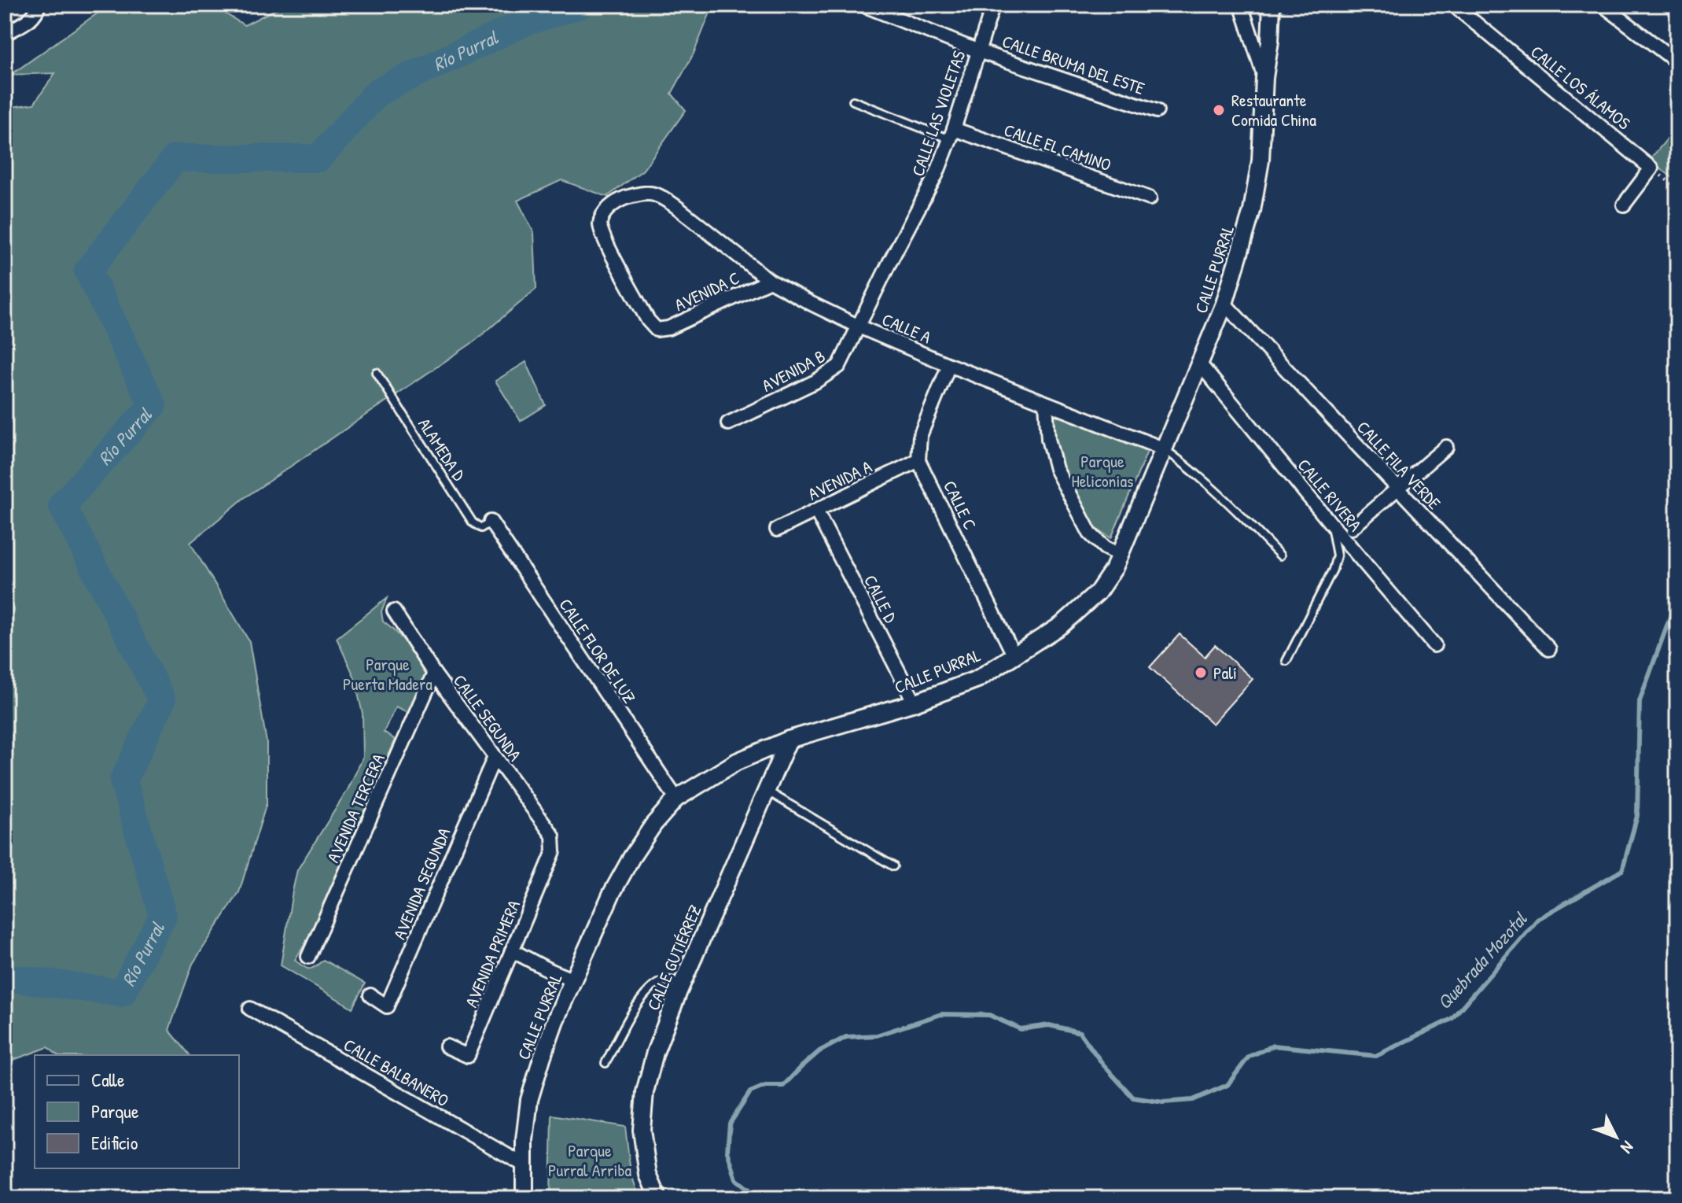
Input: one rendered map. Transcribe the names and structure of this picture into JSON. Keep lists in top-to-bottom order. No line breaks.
{"streets":{"street":["CALLE BRUMA DEL ESTE","CALLE LOS ÁLAMOS","CALLE LAS VIOLETAS","CALLE EL CAMINO","CALLE PURRAL","AVENIDA C","CALLE A","AVENIDA B","CALLE FILA VERDE","AVENIDA A","CALLE RIVERA","CALLE C","CALLE D","CALLE FLOR DE LUZ","CALLE SEGUNDA","AVENIDA TERCERA","AVENIDA SEGUNDA","AVENIDA PRIMERA","CALLE GUTIÉRREZ","CALLE BALBANERO"],"lane":["ALAMEDA D"]},"crossings":[["CALLE BRUMA DEL ESTE","CALLE LAS VIOLETAS"],["CALLE LAS VIOLETAS","CALLE EL CAMINO"],["CALLE LAS VIOLETAS","AVENIDA B"],["CALLE PURRAL","CALLE A"],["CALLE PURRAL","CALLE FILA VERDE"],["CALLE PURRAL","CALLE RIVERA"],["CALLE PURRAL","CALLE C"],["CALLE PURRAL","CALLE D"],["CALLE PURRAL","CALLE FLOR DE LUZ"],["CALLE PURRAL","CALLE GUTIÉRREZ"],["CALLE PURRAL","CALLE BALBANERO"],["AVENIDA C","CALLE A"],["CALLE A","AVENIDA B"],["ALAMEDA D","CALLE FLOR DE LUZ"],["AVENIDA A","CALLE C"],["AVENIDA A","CALLE D"],["CALLE SEGUNDA","AVENIDA TERCERA"],["CALLE SEGUNDA","AVENIDA SEGUNDA"],["CALLE SEGUNDA","AVENIDA PRIMERA"]],"water":["Río Purral","Quebrada Mozotal"],"parks":["Parque Heliconias","Parque Puerta Madera","Parque Purral Arriba"],"places":["Restaurante Comida China","Palí"],"legend":["Calle","Parque","Edificio"],"north":"bottom right"}
